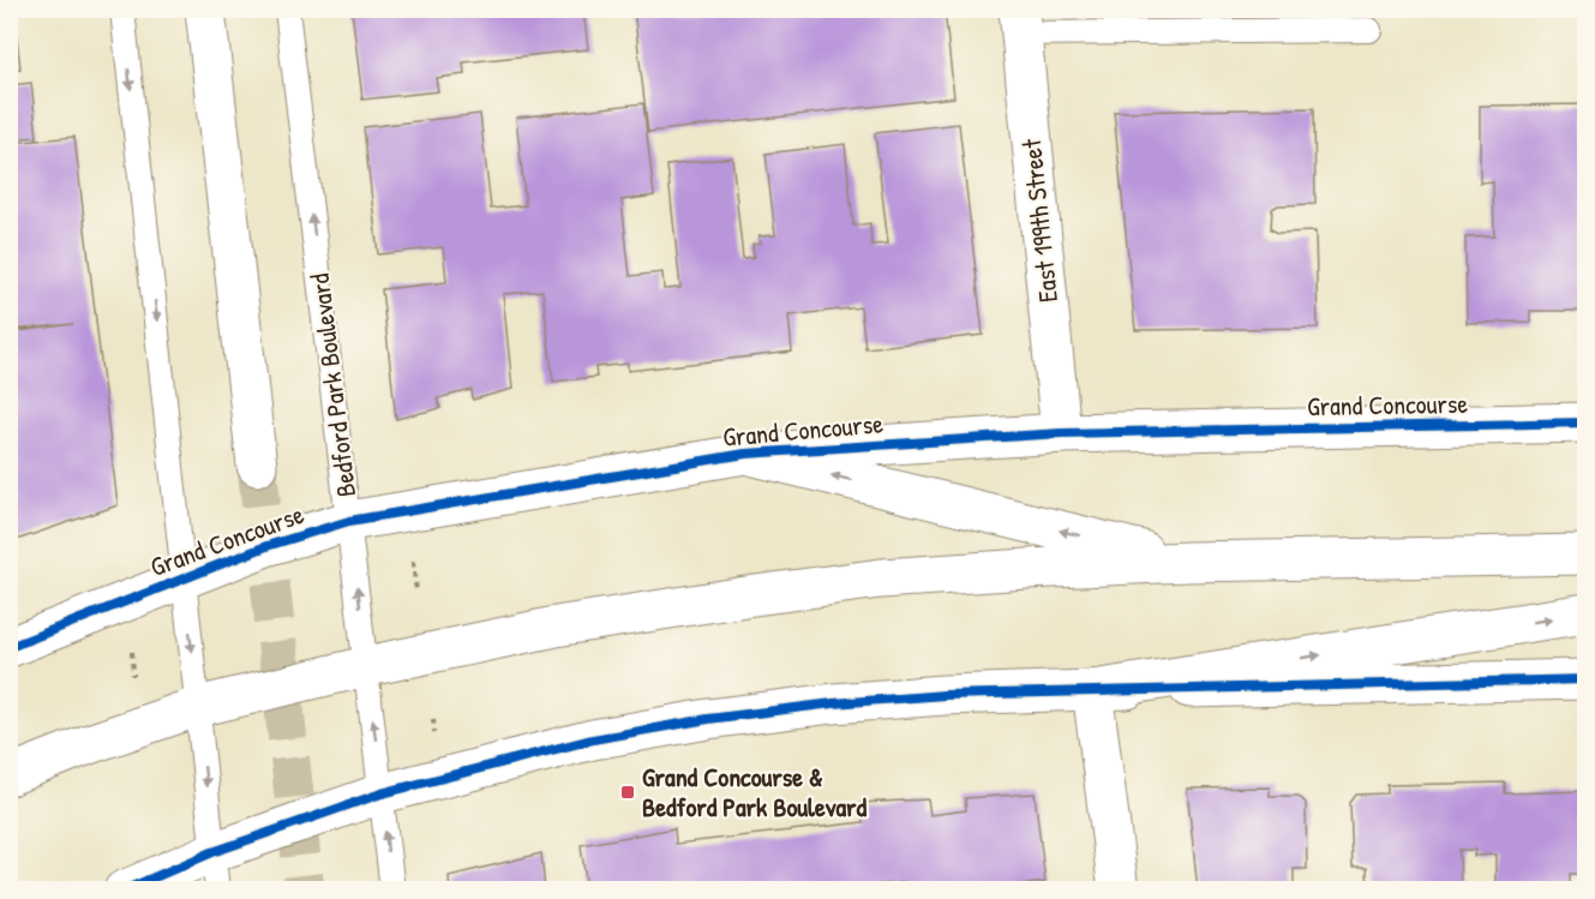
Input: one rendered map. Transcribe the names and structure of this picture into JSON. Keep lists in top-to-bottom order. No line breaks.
{"streets":{"street":["East 199th Street","Grand Concourse"],"lane":["Bedford Park Boulevard"]},"crossings":[["East 199th Street","Grand Concourse"],["Bedford Park Boulevard","Grand Concourse"]],"places":{"transit":["Grand Concourse & Bedford Park Boulevard"]}}
